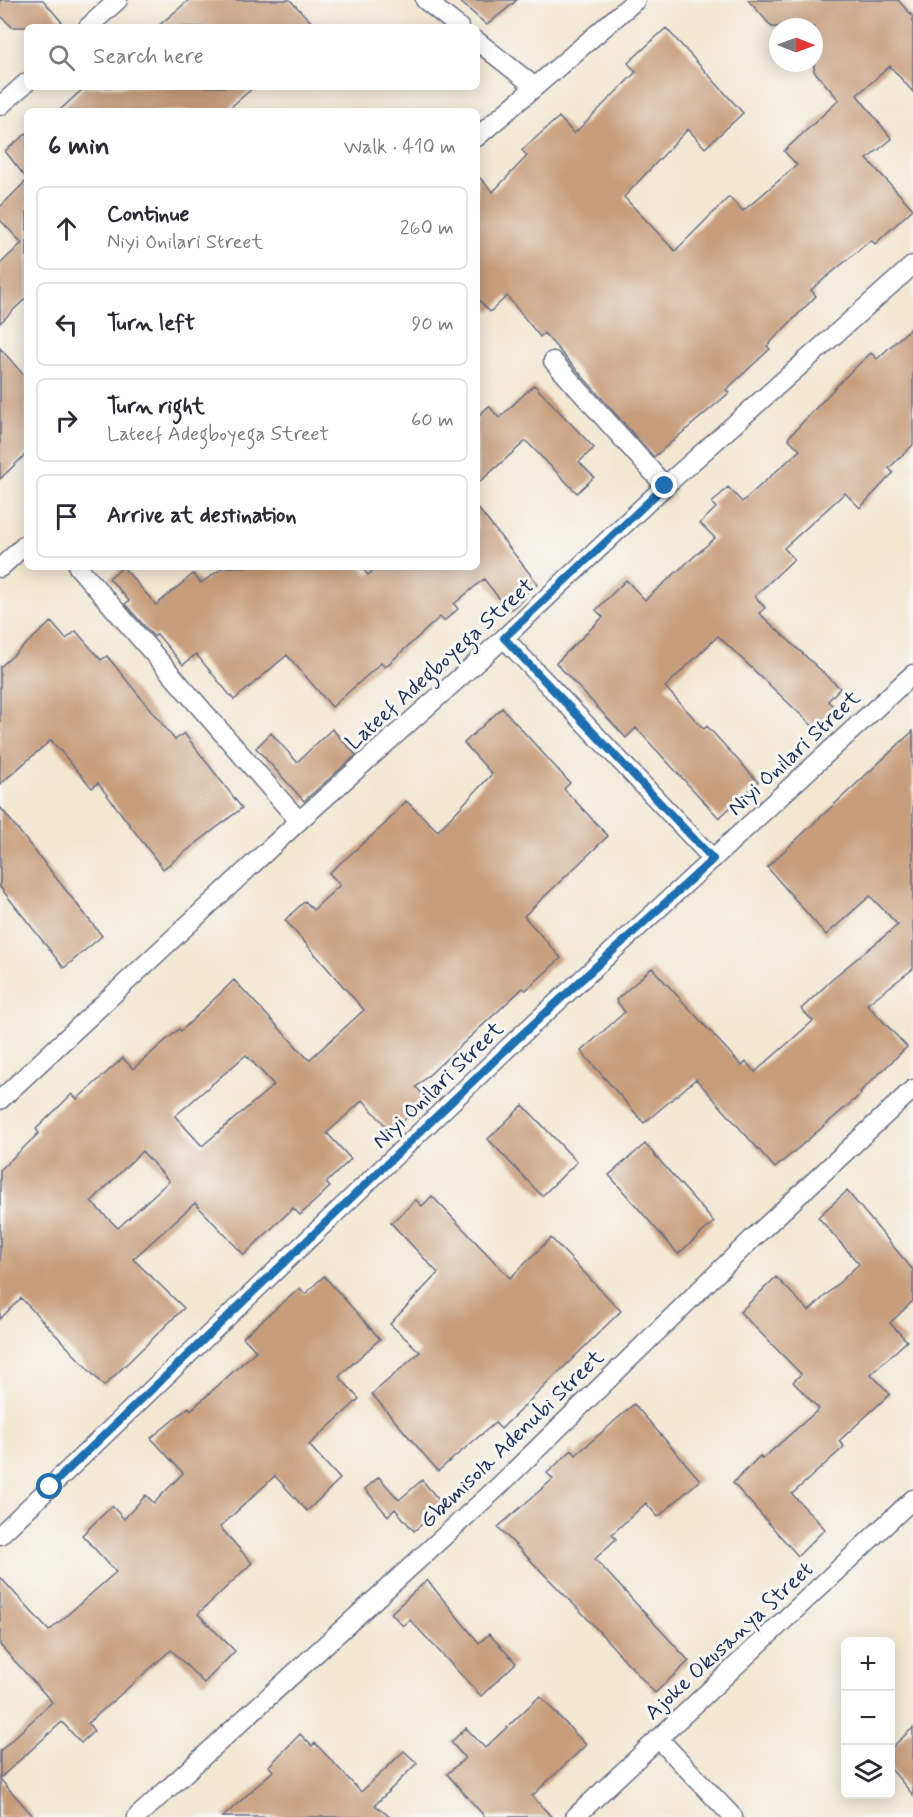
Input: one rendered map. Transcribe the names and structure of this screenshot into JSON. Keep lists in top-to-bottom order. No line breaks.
{"streets":{"street":["Lateef Adegboyega Street","Niyi Onilari Street","Gbemisola Adenubi Street","Ajoke Okusanya Street"]},"north":"right","page":{"search":"Search here","heading":["6 min","Walk · 410 m"],"list":[["Continue","Niyi Onilari Street","260 m"],["Turn left","90 m"],["Turn right","Lateef Adegboyega Street","60 m"],"Arrive at destination"],"map_buttons":["+","−"]}}
